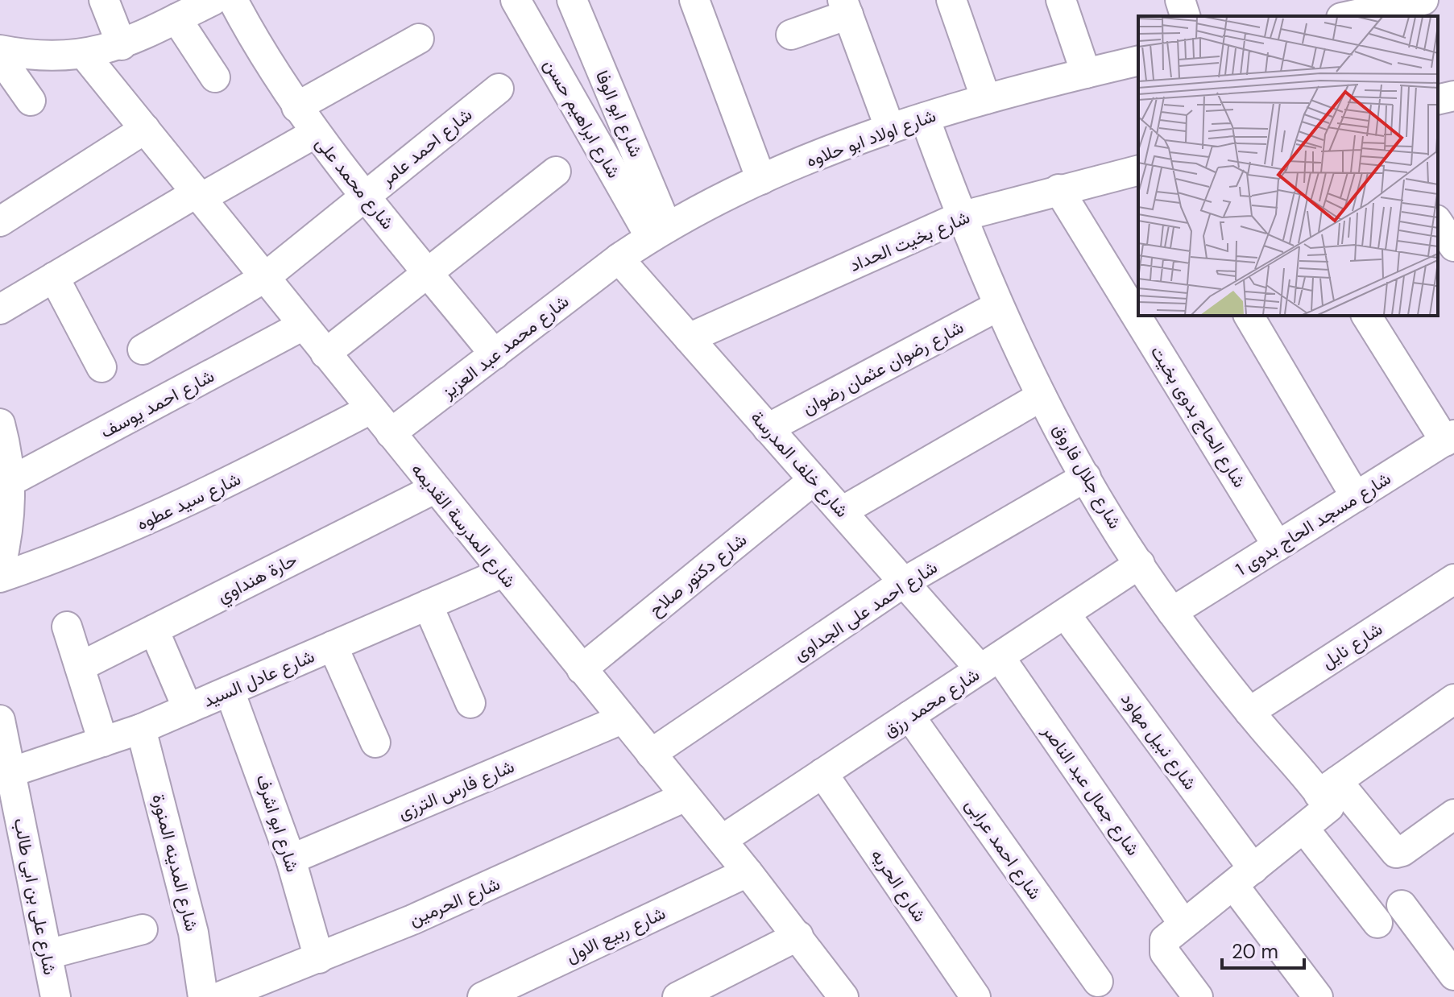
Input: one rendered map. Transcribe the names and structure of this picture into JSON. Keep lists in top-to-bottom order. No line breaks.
{"streets":{"street":["شارع ابو الوفا","شارع ابراهيم حسن","شارع اولاد ابو حلاوه","شارع احمد عامر","شارع محمد على","شارع بخيت الحداد","شارع محمد عبد العزيز","شارع رضوان عثمان رضوان","شارع احمد يوسف","شارع الحاج بدوى بخيت","شارع خلف المدرسة","شارع جلال فاروق","شارع سيد عطوه","شارع مسجد الحاج بدوى 1","شارع المدرسة القديمه","شارع دكتور صلاح","حارة هنداوي","شارع احمد على الجداوى","شارع نايل","شارع عادل السيد","شارع محمد رزق","شارع نبيل مهاود","شارع فارس الترزى","شارع جمال عبد الناصر","شارع ابو اشرف","شارع احمد عرابى","شارع المدينه المنورة","شارع الحريه","شارع على بن ابى طالب","شارع الحرمين","شارع ربيع الاول"]},"crossings":[["شارع ابو الوفا","شارع ابراهيم حسن"],["شارع ابو الوفا","شارع اولاد ابو حلاوه"],["شارع ابراهيم حسن","شارع اولاد ابو حلاوه"],["شارع اولاد ابو حلاوه","شارع محمد عبد العزيز"],["شارع اولاد ابو حلاوه","شارع خلف المدرسة"],["شارع اولاد ابو حلاوه","شارع جلال فاروق"],["شارع احمد عامر","شارع محمد على"],["شارع احمد عامر","شارع المدرسة القديمه"],["شارع محمد على","شارع محمد عبد العزيز"],["شارع بخيت الحداد","شارع الحاج بدوى بخيت"],["شارع بخيت الحداد","شارع خلف المدرسة"],["شارع بخيت الحداد","شارع جلال فاروق"],["شارع محمد عبد العزيز","شارع خلف المدرسة"],["شارع محمد عبد العزيز","شارع المدرسة القديمه"],["شارع رضوان عثمان رضوان","شارع خلف المدرسة"],["شارع رضوان عثمان رضوان","شارع جلال فاروق"],["شارع احمد يوسف","شارع المدرسة القديمه"],["شارع الحاج بدوى بخيت","شارع مسجد الحاج بدوى 1"],["شارع خلف المدرسة","شارع دكتور صلاح"],["شارع خلف المدرسة","شارع احمد على الجداوى"],["شارع خلف المدرسة","شارع محمد رزق"],["شارع خلف المدرسة","شارع جمال عبد الناصر"],["شارع جلال فاروق","شارع مسجد الحاج بدوى 1"],["شارع جلال فاروق","شارع احمد على الجداوى"],["شارع جلال فاروق","شارع نايل"],["شارع جلال فاروق","شارع محمد رزق"],["شارع سيد عطوه","شارع المدرسة القديمه"],["شارع المدرسة القديمه","شارع دكتور صلاح"],["شارع المدرسة القديمه","حارة هنداوي"],["شارع المدرسة القديمه","شارع احمد على الجداوى"],["شارع المدرسة القديمه","شارع عادل السيد"],["شارع المدرسة القديمه","شارع محمد رزق"],["شارع المدرسة القديمه","شارع فارس الترزى"],["شارع المدرسة القديمه","شارع الحرمين"],["شارع المدرسة القديمه","شارع ربيع الاول"],["شارع عادل السيد","شارع ابو اشرف"],["شارع عادل السيد","شارع المدينه المنورة"],["شارع عادل السيد","شارع على بن ابى طالب"],["شارع محمد رزق","شارع نبيل مهاود"],["شارع محمد رزق","شارع جمال عبد الناصر"],["شارع محمد رزق","شارع احمد عرابى"],["شارع محمد رزق","شارع الحريه"],["شارع فارس الترزى","شارع ابو اشرف"],["شارع ابو اشرف","شارع الحرمين"]],"scale_bar":"20 m"}
